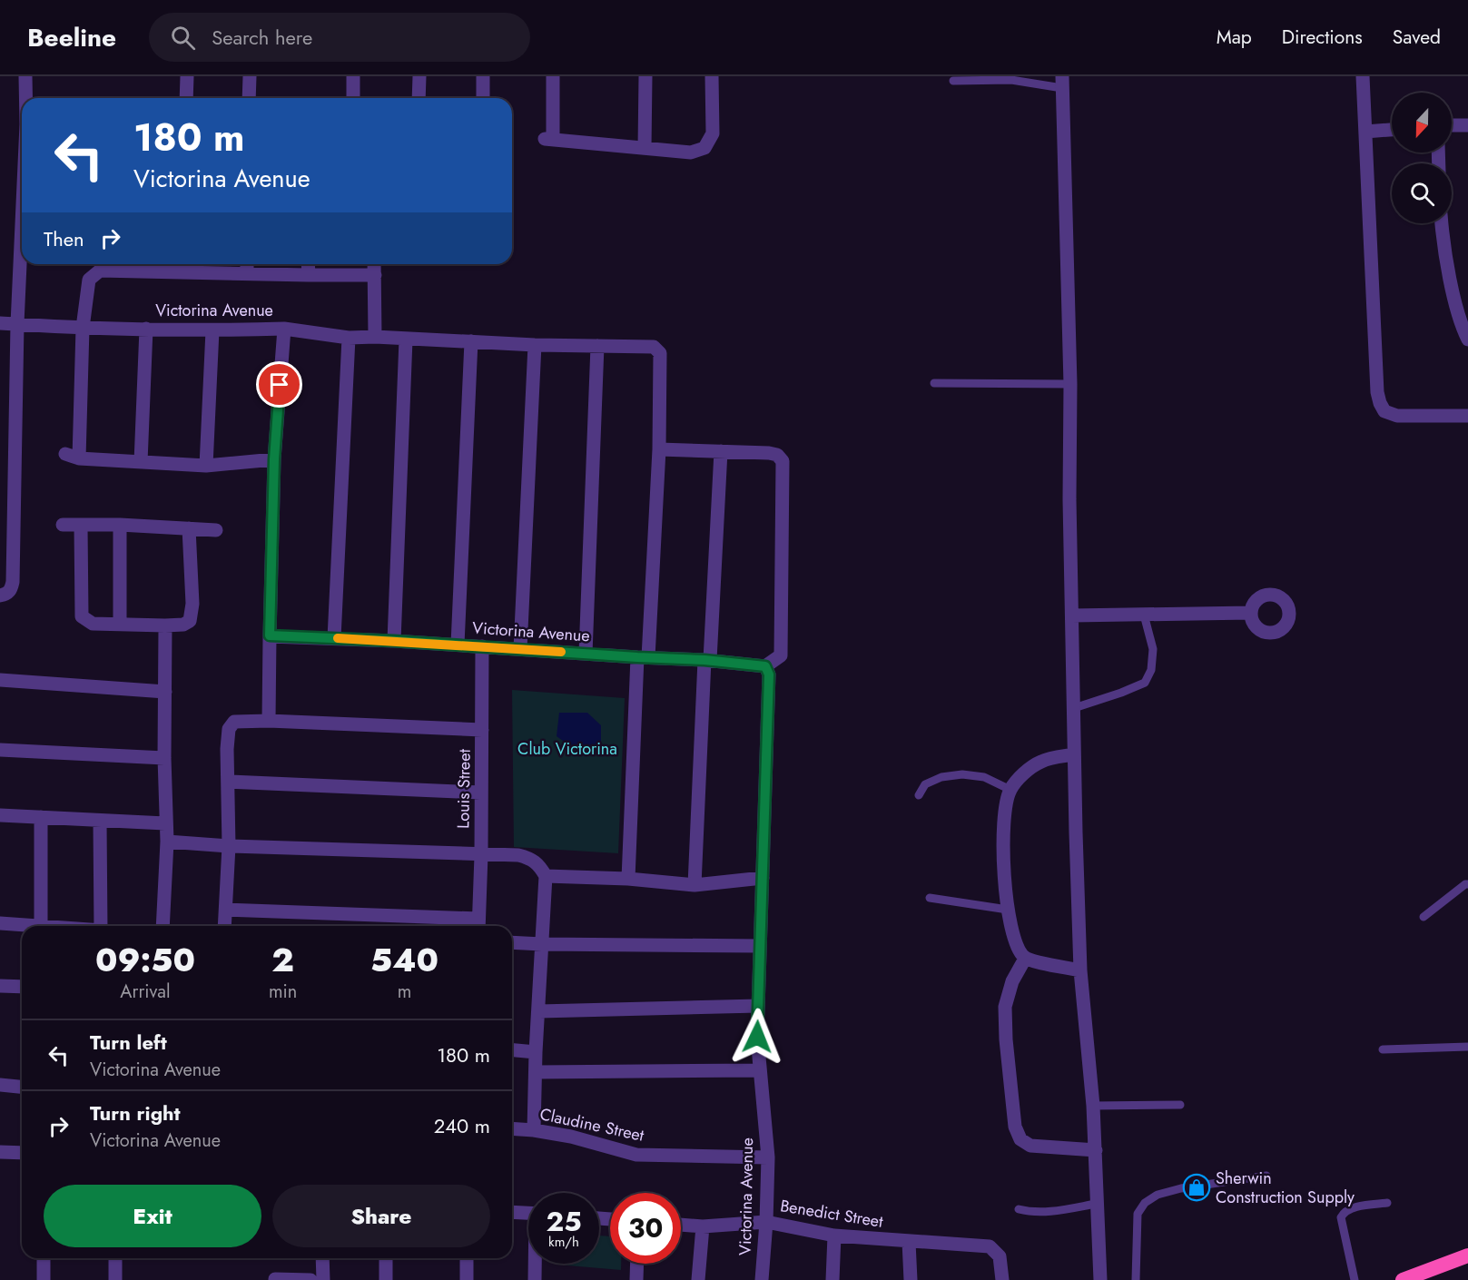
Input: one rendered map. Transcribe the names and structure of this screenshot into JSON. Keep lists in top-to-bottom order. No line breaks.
{"streets":{"street":["Victorina Avenue","Louis Street","Claudine Street","Benedict Street"]},"crossings":[["Victorina Avenue","Louis Street"],["Victorina Avenue","Claudine Street"],["Victorina Avenue","Benedict Street"]],"parks":["Club Victorina"],"places":{"shop":["Sherwin Construction Supply"]},"north":"bottom","page":{"header":"Beeline","search":"Search here","nav":["Map","Directions","Saved"],"turn":["180 m","Victorina Avenue"],"then":"Then","eta":["09:50","Arrival","2","min","540","m"],"list":[{"name":"Turn left","note":"Victorina Avenue","value":"180 m"},{"name":"Turn right","note":"Victorina Avenue","value":"240 m"}],"buttons":["Exit","Share"],"speed":"25 km/h","limit":"30"}}
